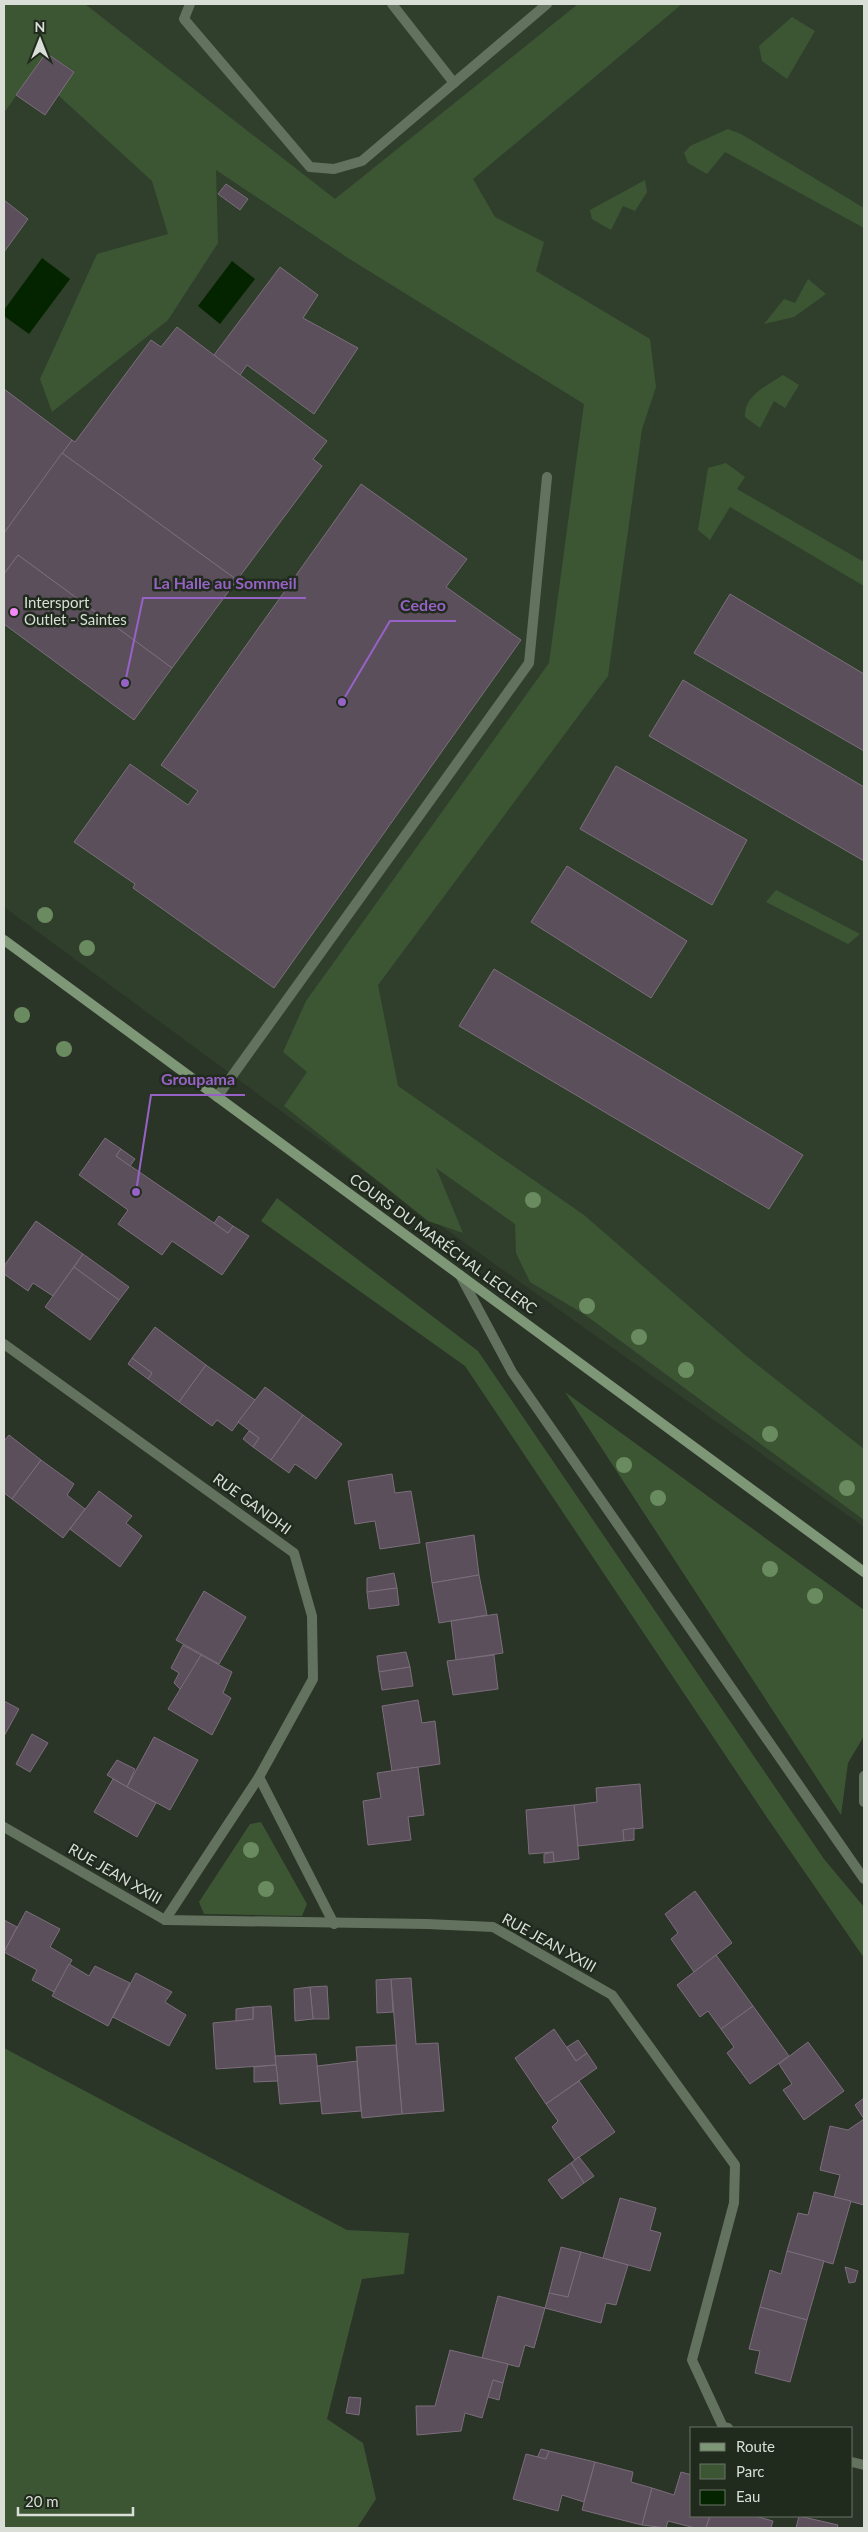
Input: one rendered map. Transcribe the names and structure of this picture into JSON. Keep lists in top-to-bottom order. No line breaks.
{"streets":{"main road":["COURS DU MARÉCHAL LECLERC"],"street":["RUE GANDHI","RUE JEAN XXIII"]},"crossings":[["RUE GANDHI","RUE JEAN XXIII"]],"places":["Intersport Outlet - Saintes","La Halle au Sommeil","Cedeo","Groupama"],"legend":["Route","Parc","Eau"],"scale_bar":"20 m","north":"top"}
